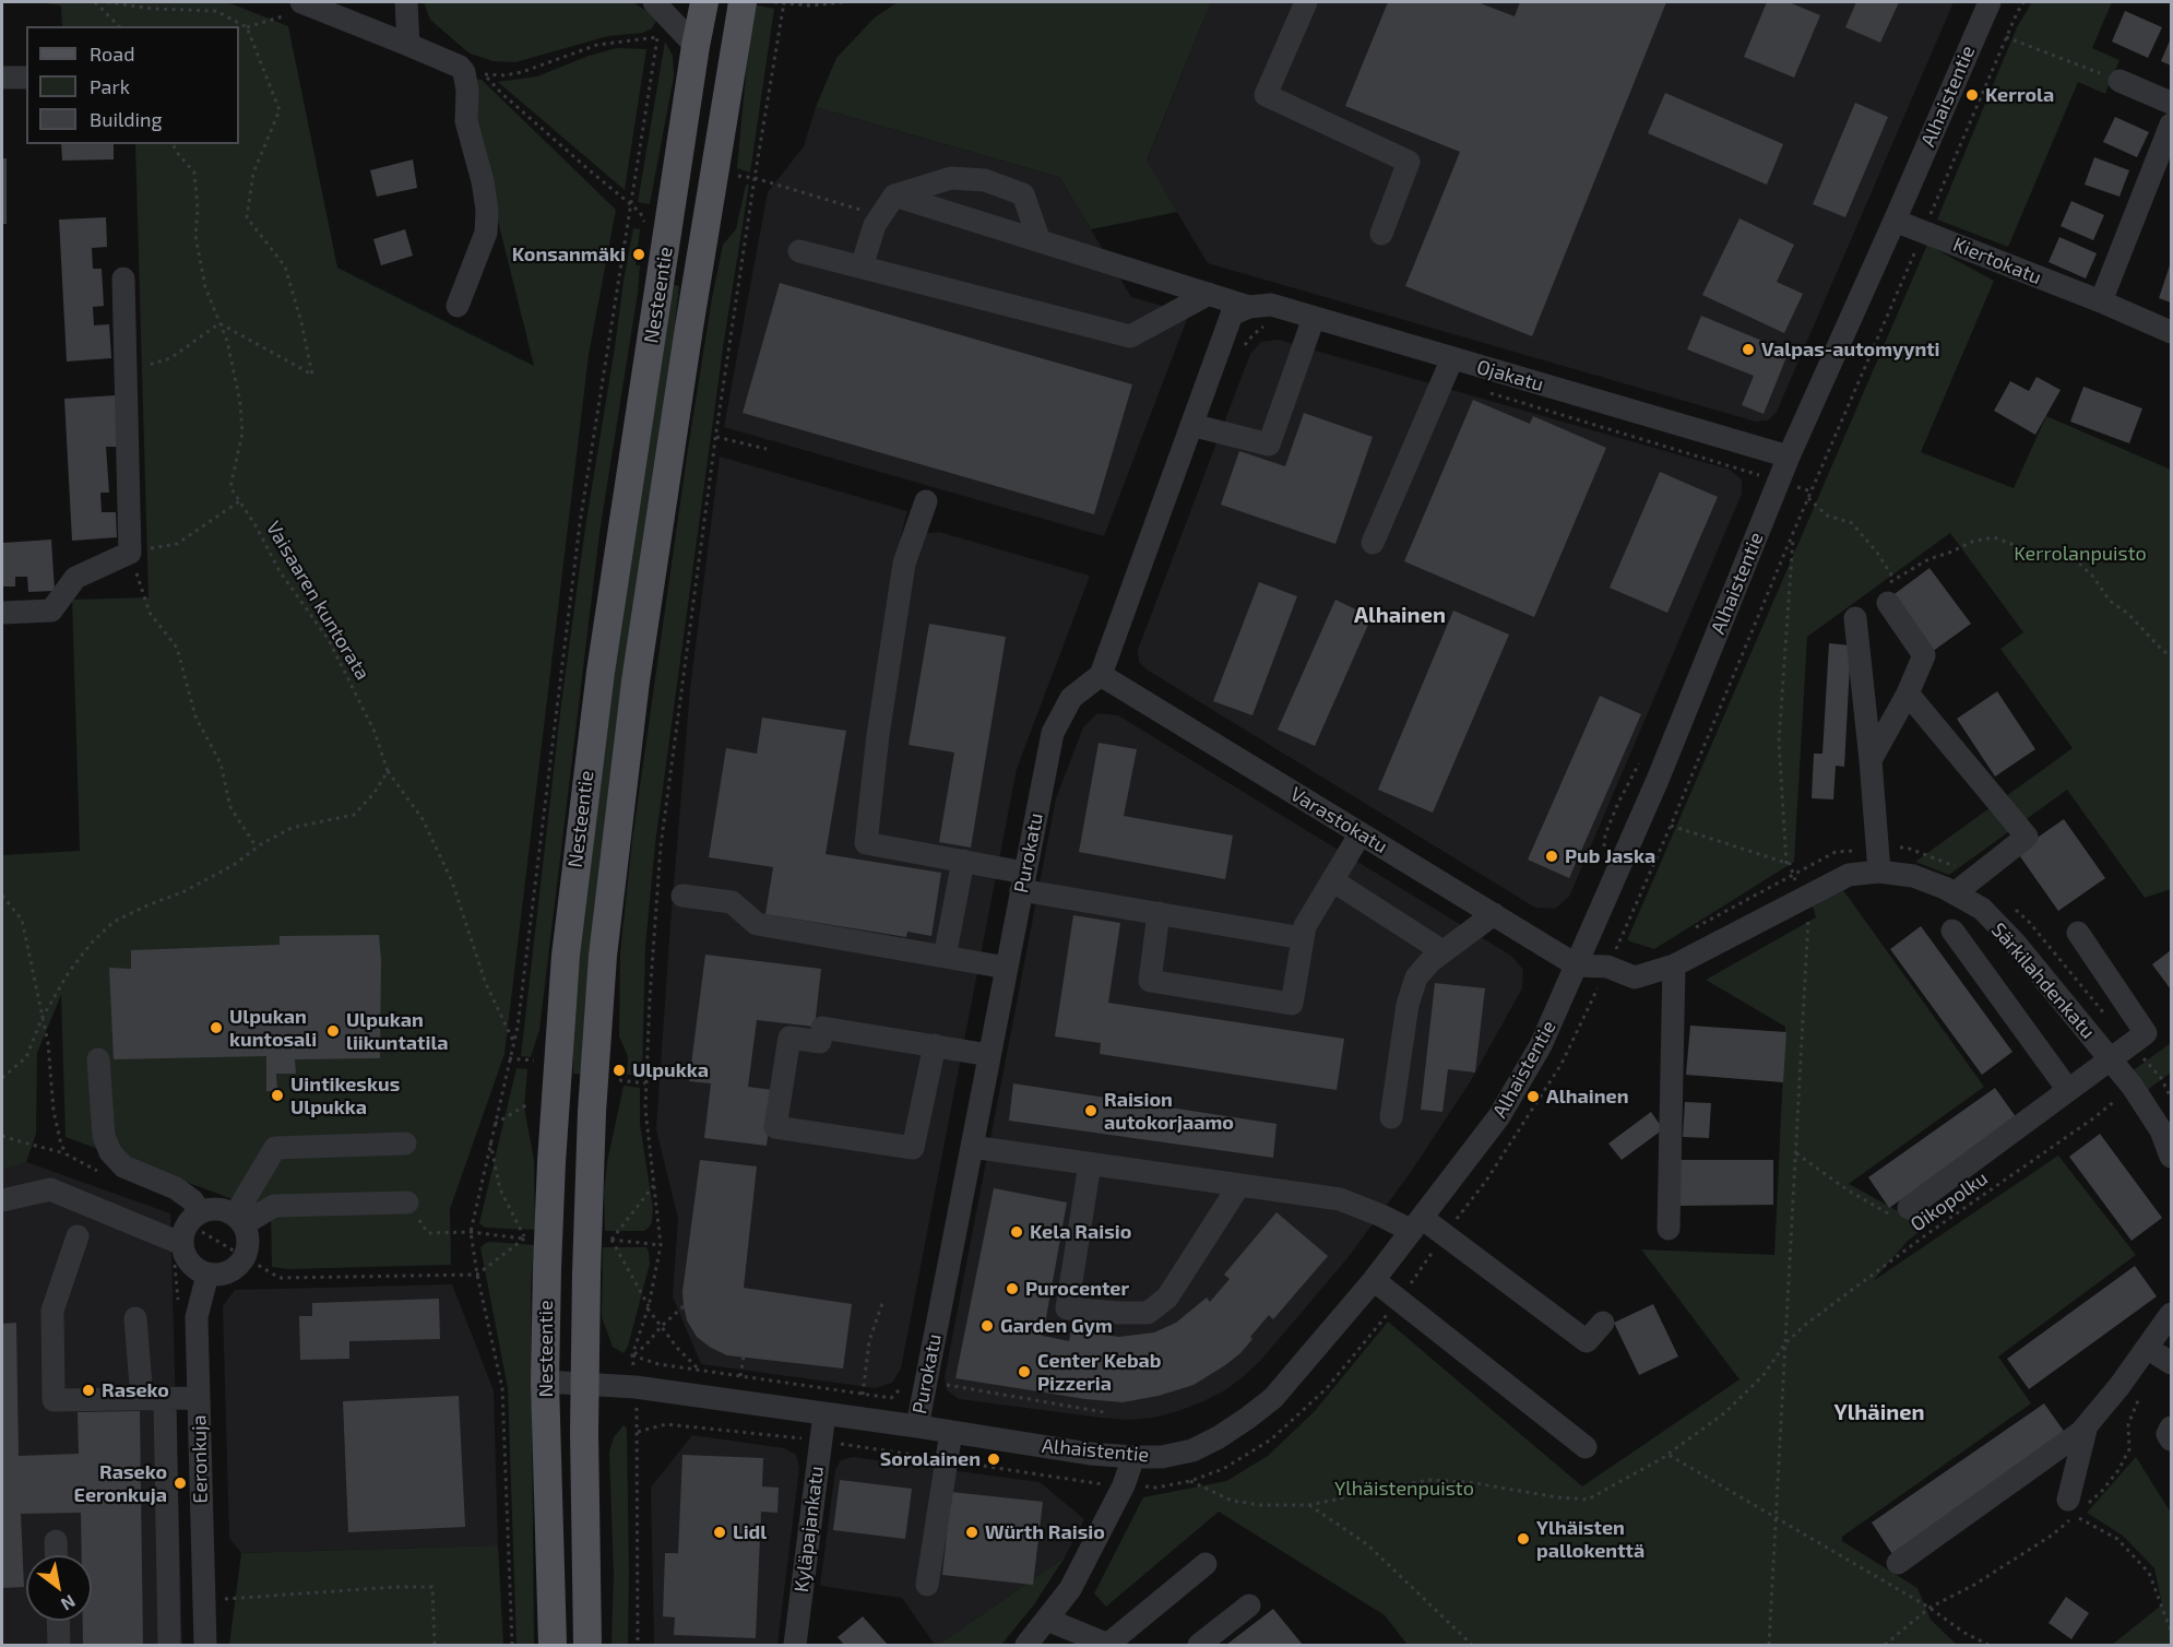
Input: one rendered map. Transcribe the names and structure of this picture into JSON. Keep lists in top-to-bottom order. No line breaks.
{"streets":{"main road":["Nesteentie"],"street":["Alhaistentie","Kiertokatu","Ojakatu","Varastokatu","Purokatu","Särkilahdenkatu","Eeronkuja","Kyläpajankatu"],"path":["Vaisaaren kuntorata","Oikopolku"]},"crossings":[["Alhaistentie","Kiertokatu"],["Alhaistentie","Nesteentie"],["Alhaistentie","Ojakatu"],["Alhaistentie","Varastokatu"],["Alhaistentie","Purokatu"],["Alhaistentie","Särkilahdenkatu"],["Alhaistentie","Kyläpajankatu"],["Varastokatu","Purokatu"],["Varastokatu","Särkilahdenkatu"],["Särkilahdenkatu","Oikopolku"]],"districts":["Alhainen","Ylhäinen"],"parks":["Kerrolanpuisto","Ylhäistenpuisto"],"places":["Kerrola","Konsanmäki","Valpas-automyynti","Pub Jaska","Ulpukan kuntosali","Ulpukan liikuntatila","Ulpukka","Uintikeskus Ulpukka","Alhainen","Raision autokorjaamo","Kela Raisio","Purocenter","Garden Gym","Center Kebab Pizzeria","Raseko","Sorolainen","Raseko Eeronkuja","Lidl","Würth Raisio","Ylhäisten pallokenttä"],"legend":["Road","Park","Building"],"north":"bottom right"}
